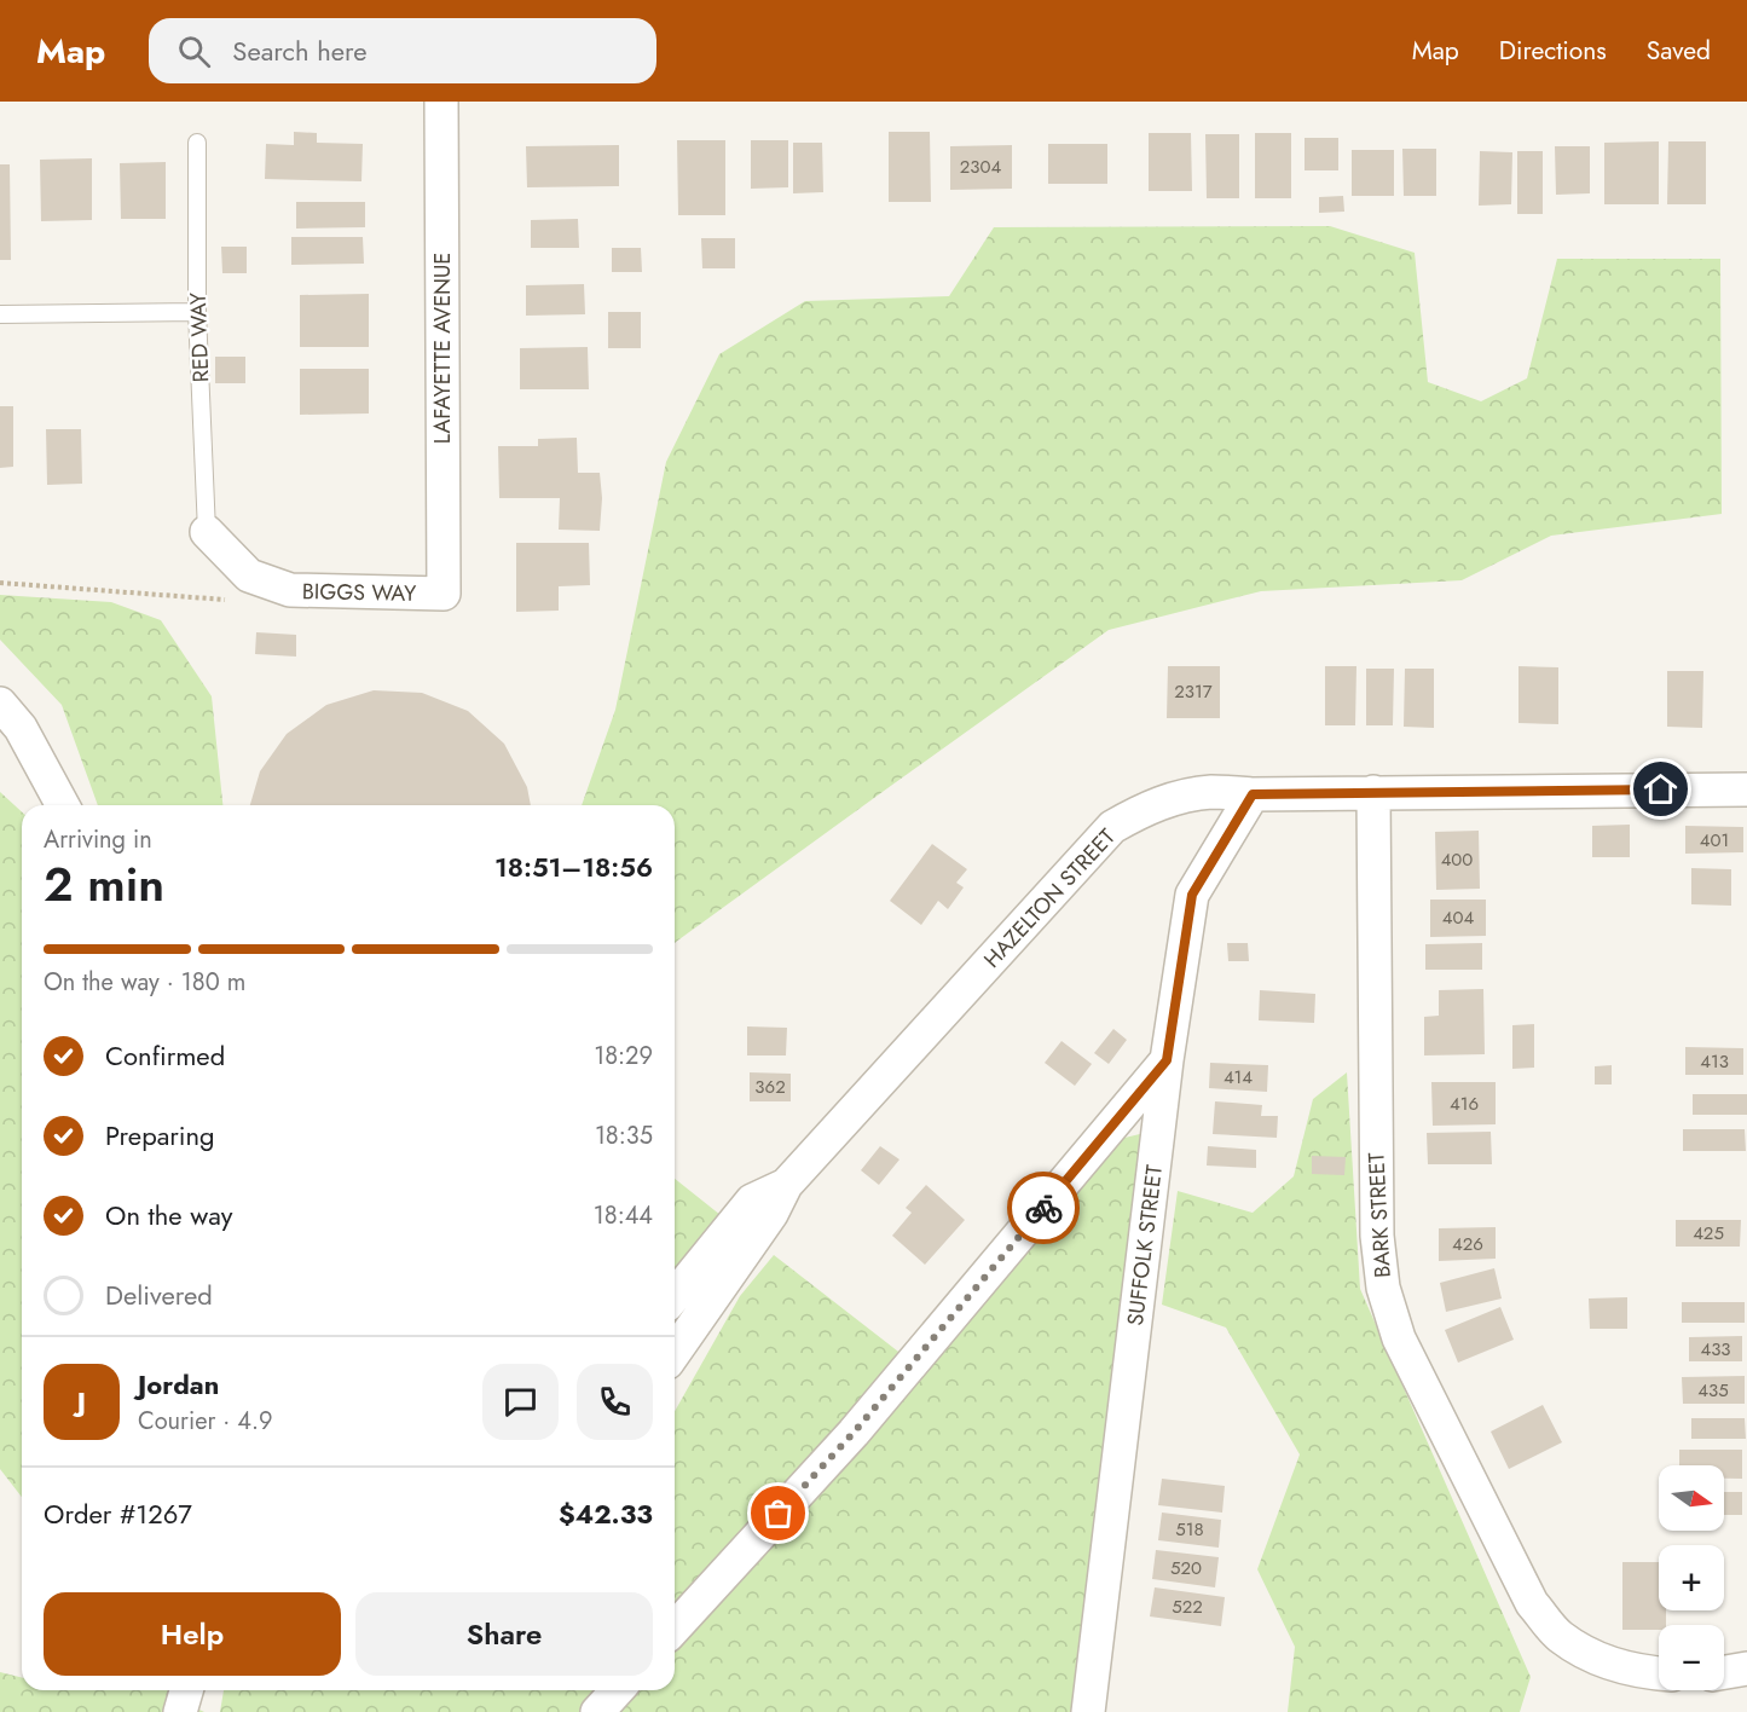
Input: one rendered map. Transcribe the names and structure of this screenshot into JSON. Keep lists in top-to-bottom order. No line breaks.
{"streets":{"street":["LAFAYETTE AVENUE","BIGGS WAY","HAZELTON STREET","BARK STREET","SUFFOLK STREET"],"lane":["RED WAY"]},"crossings":[["RED WAY","BIGGS WAY"],["LAFAYETTE AVENUE","BIGGS WAY"],["HAZELTON STREET","BARK STREET"],["HAZELTON STREET","SUFFOLK STREET"]],"house_numbers":["2304","2317","401","400","404","413","414","362","416","425","426","433","435","518","520","522"],"north":"right","page":{"header":"Map","search":"Search here","nav":["Map","Directions","Saved"],"heading":["2 min","Arriving in","18:51–18:56"],"panel":["Jordan","Courier · 4.9","Order #1267","$42.33"],"bar":"On the way · 180 m","list":[["Confirmed","18:29"],["Preparing","18:35"],["On the way","18:44"],"Delivered"],"round":"J","map_buttons":["+","−"],"buttons":["Help","Share"]}}
